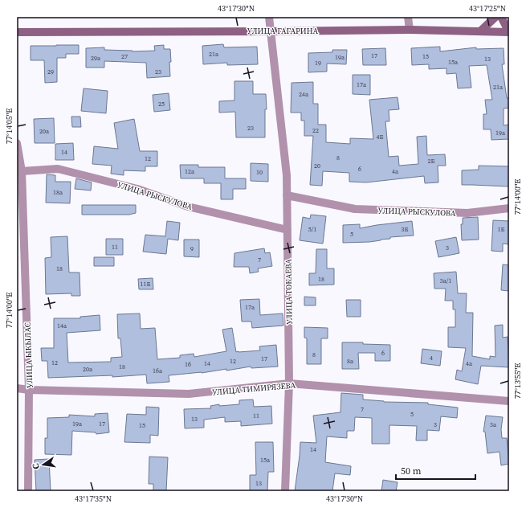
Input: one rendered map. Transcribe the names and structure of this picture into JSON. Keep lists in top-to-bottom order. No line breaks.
{"streets":{"main road":["УЛИЦА ГАГАРИНА"],"street":["УЛИЦА РЫСКУЛОВА","УЛИЦА ТОКАЕВА","УЛИЦА ЫКЫЛАС","УЛИЦА ТИМИРЯЗЕВА"]},"crossings":[["УЛИЦА ГАГАРИНА","УЛИЦА ТОКАЕВА"],["УЛИЦА РЫСКУЛОВА","УЛИЦА ТОКАЕВА"],["УЛИЦА РЫСКУЛОВА","УЛИЦА ЫКЫЛАС"],["УЛИЦА ТОКАЕВА","УЛИЦА ТИМИРЯЗЕВА"],["УЛИЦА ЫКЫЛАС","УЛИЦА ТИМИРЯЗЕВА"]],"house_numbers":["21а","17","27","15","19а","29а","13","15а","19","29","23","17а","21а","24а","25","23","22","20а","19а","4Б","14","8","12","2Б","20","6","12а","4а","10","18а","5/1","3Б","1Б","5","11","3","9","7","18","18","3а/1","11Б","17а","14а","6","8","4","17","12","8а","12","14","4а","16","18","20а","16а","7","5","11","13","19а","17","3","3а","15","14","15а","13"],"scale_bar":"50 m","north":"left","coordinates":["43°17'30\"N","43°17'25\"N","77°14'05\"E","77°14'00\"E","77°13'55\"E","43°17'35\"N"]}
